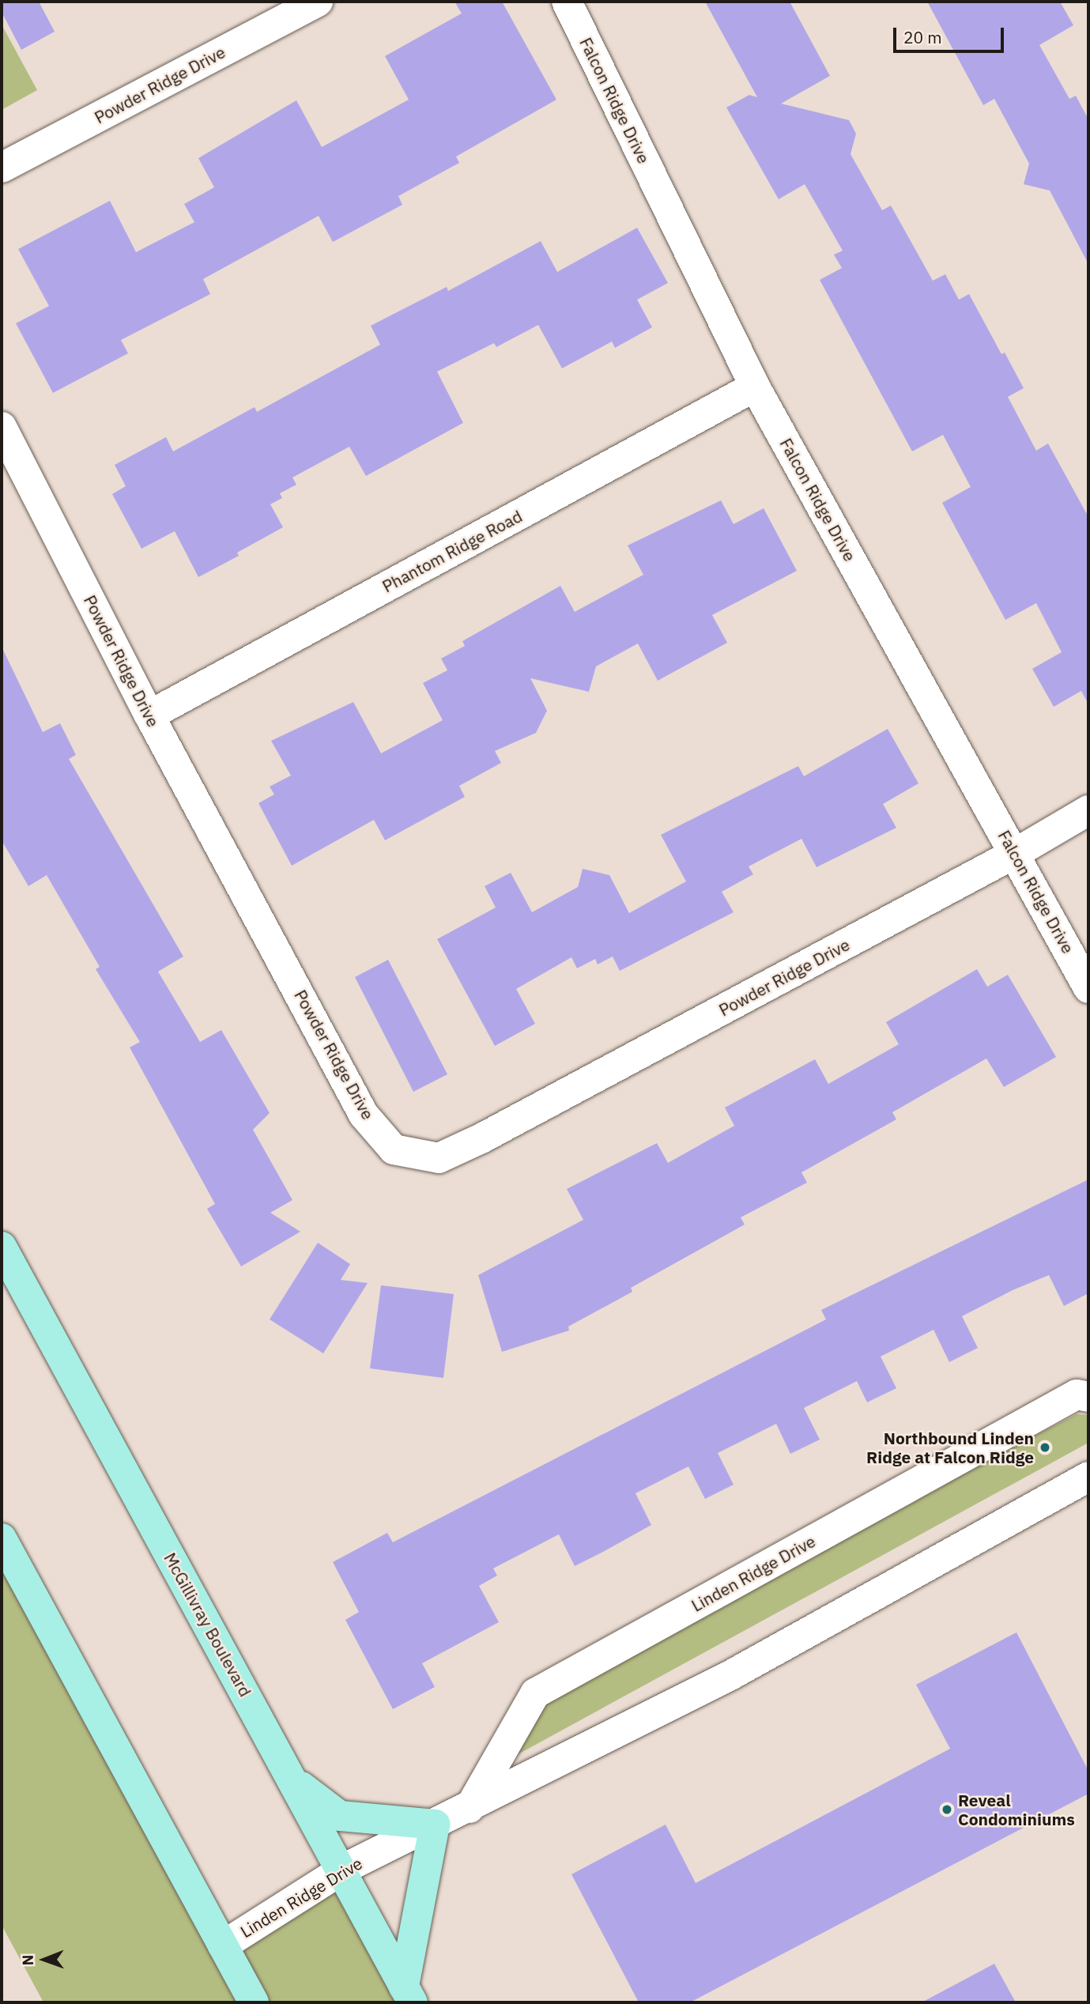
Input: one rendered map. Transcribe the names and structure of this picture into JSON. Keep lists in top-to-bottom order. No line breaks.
{"streets":{"main road":["McGillivray Boulevard"],"street":["Powder Ridge Drive","Falcon Ridge Drive","Phantom Ridge Road","Linden Ridge Drive"]},"crossings":[["Powder Ridge Drive","Falcon Ridge Drive"],["Powder Ridge Drive","Phantom Ridge Road"],["Falcon Ridge Drive","Phantom Ridge Road"],["Linden Ridge Drive","McGillivray Boulevard"]],"places":["Northbound Linden Ridge at Falcon Ridge","Reveal Condominiums"],"scale_bar":"20 m","north":"left"}
